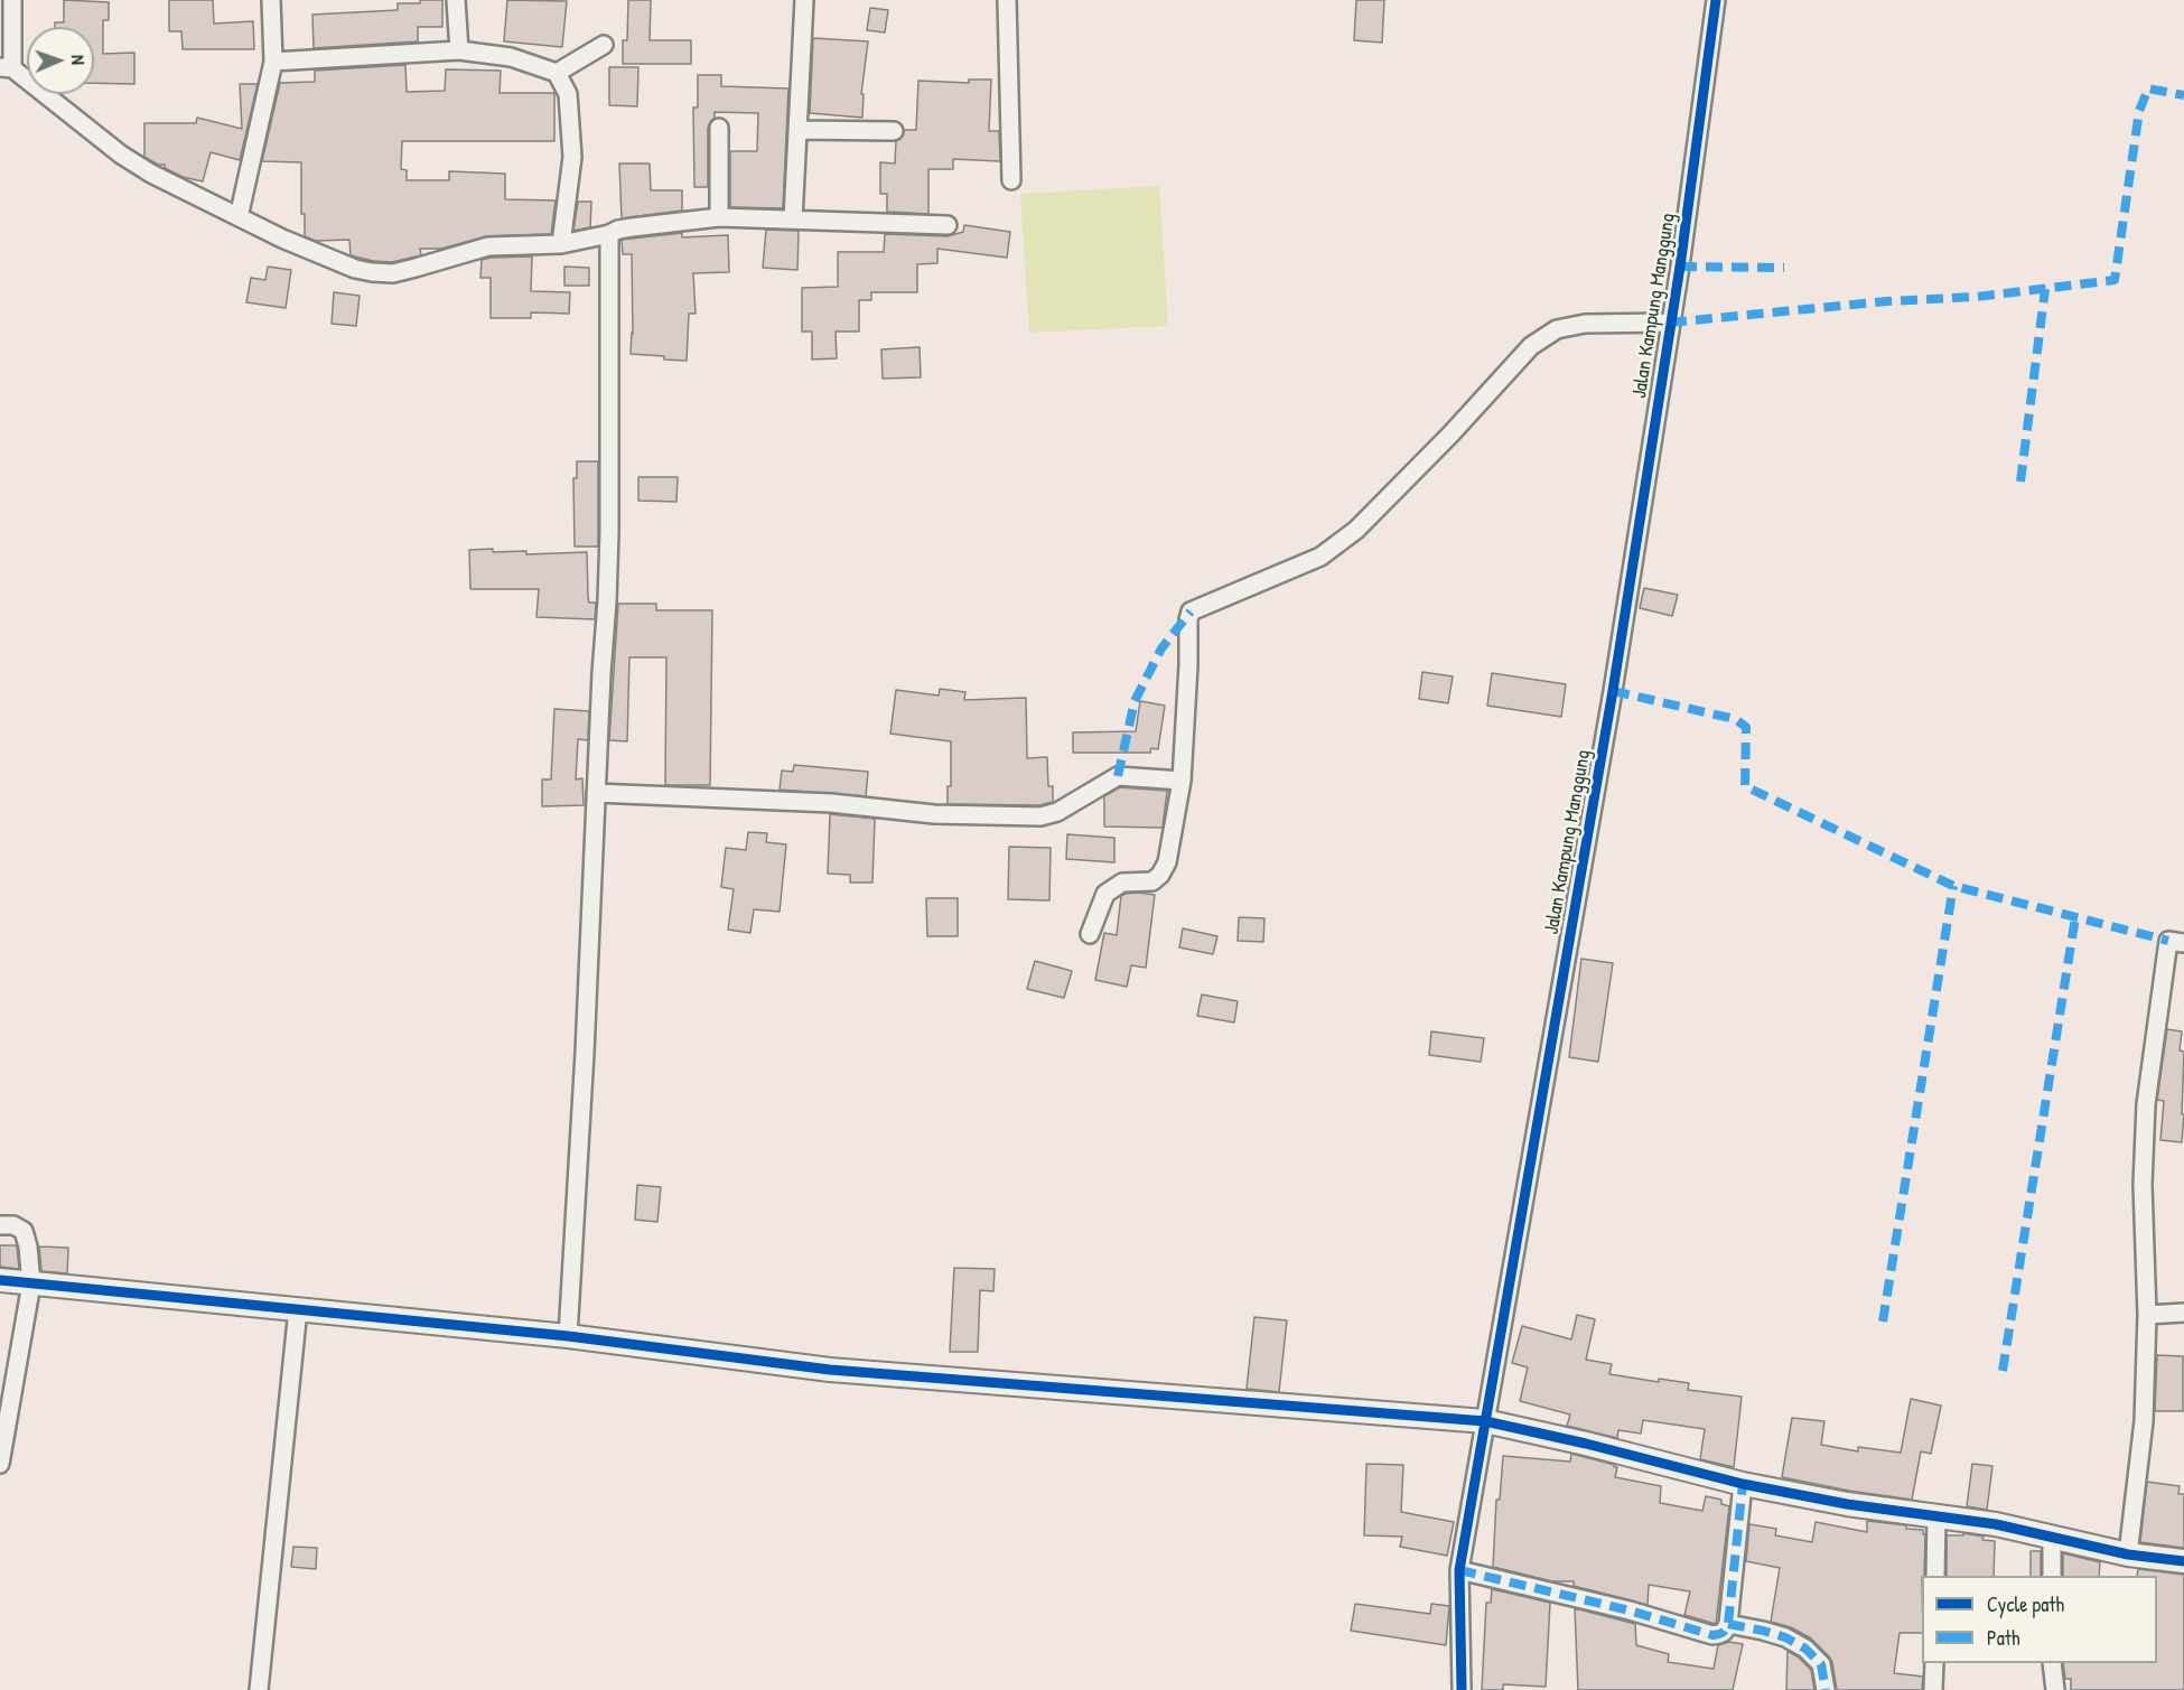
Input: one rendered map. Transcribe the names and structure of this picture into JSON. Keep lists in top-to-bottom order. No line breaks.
{"streets":{"street":["Jalan Kampung Manggung"]},"legend":["Cycle path","Path"],"north":"right"}
